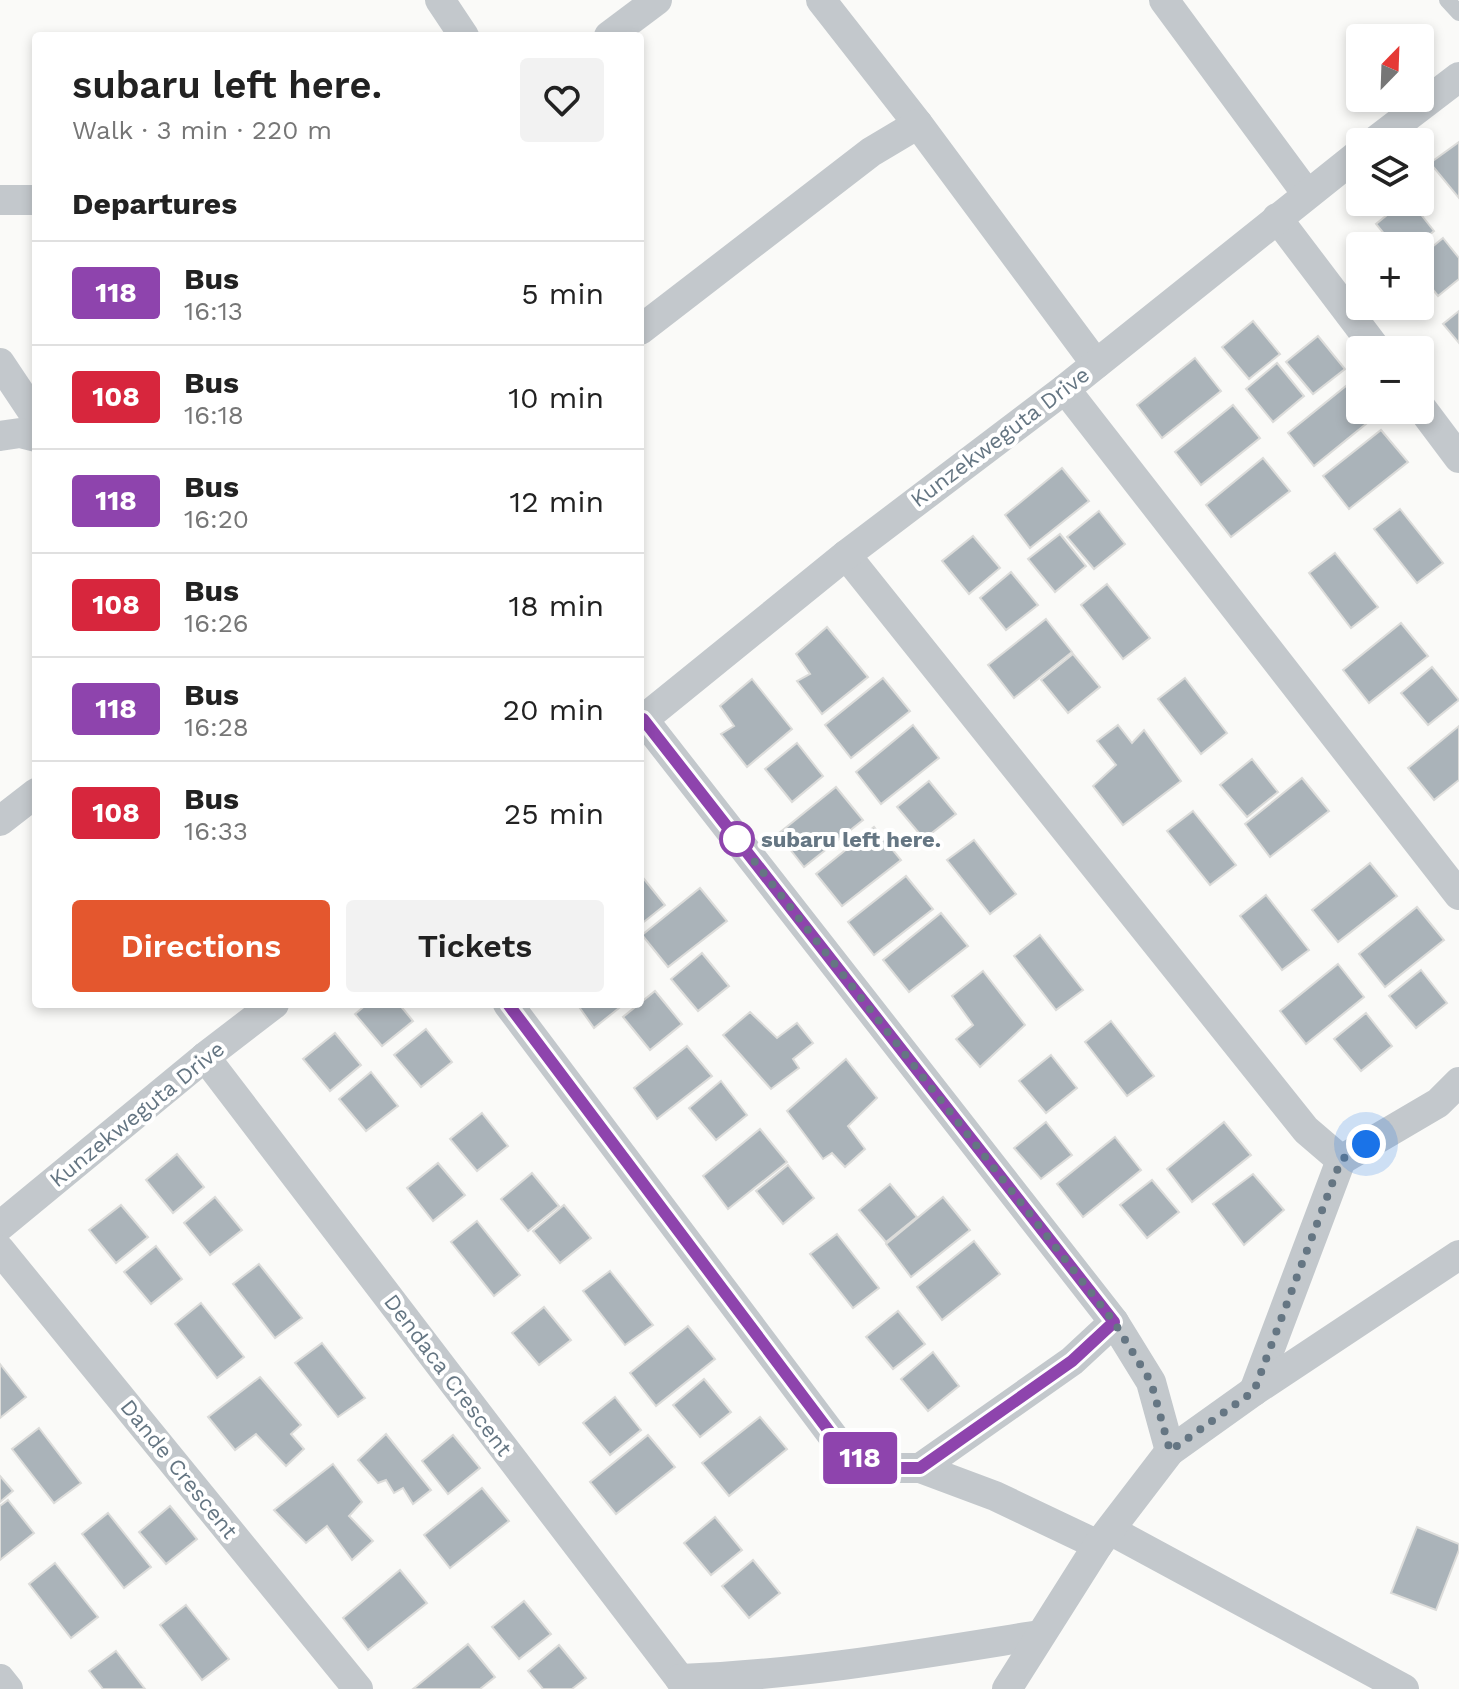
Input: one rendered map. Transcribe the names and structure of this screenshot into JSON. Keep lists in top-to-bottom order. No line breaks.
{"streets":{"street":["Kunzekweguta Drive","Dendaca Crescent","Dande Crescent"]},"crossings":[["Kunzekweguta Drive","Dendaca Crescent"]],"places":["subaru left here."],"lines":["bus line 118"],"north":"top right","page":{"on_map":"118","map_buttons":["+","−"],"heading":[["subaru left here.","Walk · 3 min · 220 m"],"Departures"],"list":[{"mark":"118","name":"Bus","note":"16:13","value":"5 min"},{"mark":"108","name":"Bus","note":"16:18","value":"10 min"},{"mark":"118","name":"Bus","note":"16:20","value":"12 min"},{"mark":"108","name":"Bus","note":"16:26","value":"18 min"},{"mark":"118","name":"Bus","note":"16:28","value":"20 min"},{"mark":"108","name":"Bus","note":"16:33","value":"25 min"}],"buttons":["Directions","Tickets"]}}
